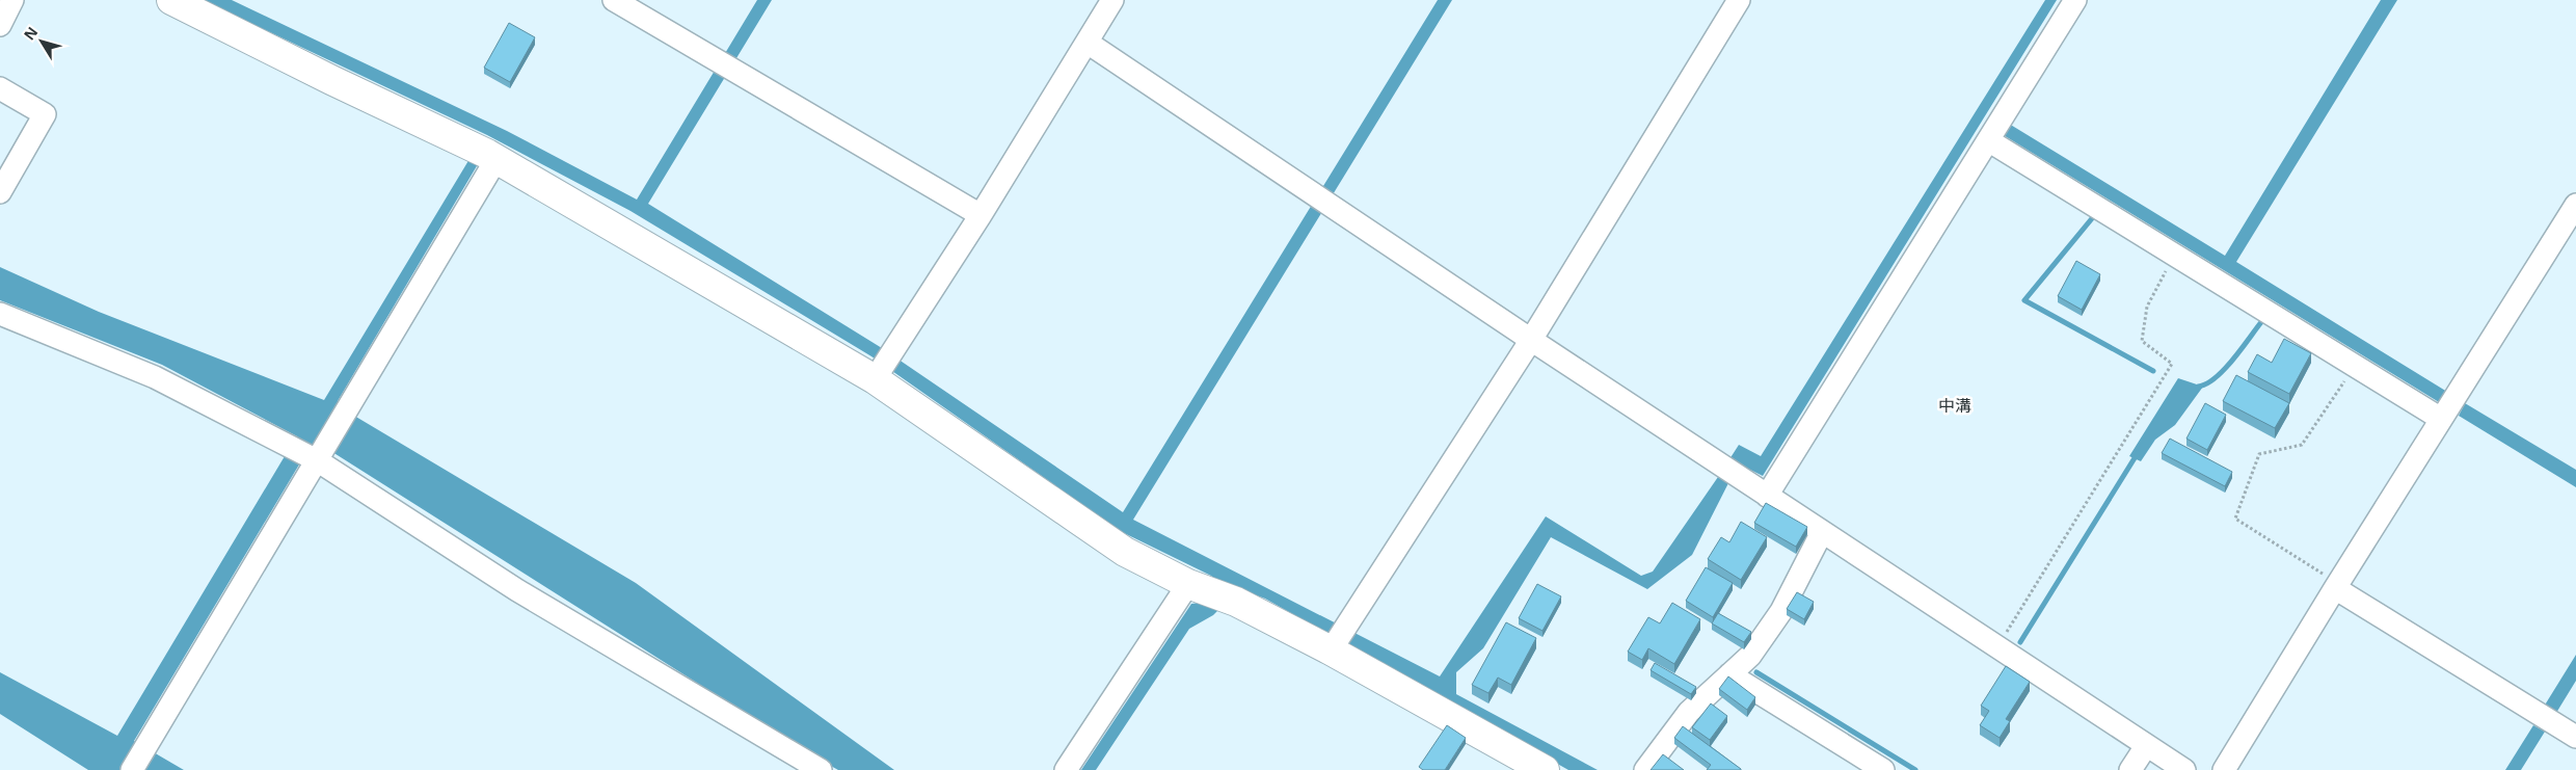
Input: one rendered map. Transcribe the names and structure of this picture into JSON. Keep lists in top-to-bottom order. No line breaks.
{"districts":["中溝"],"north":"top left"}
